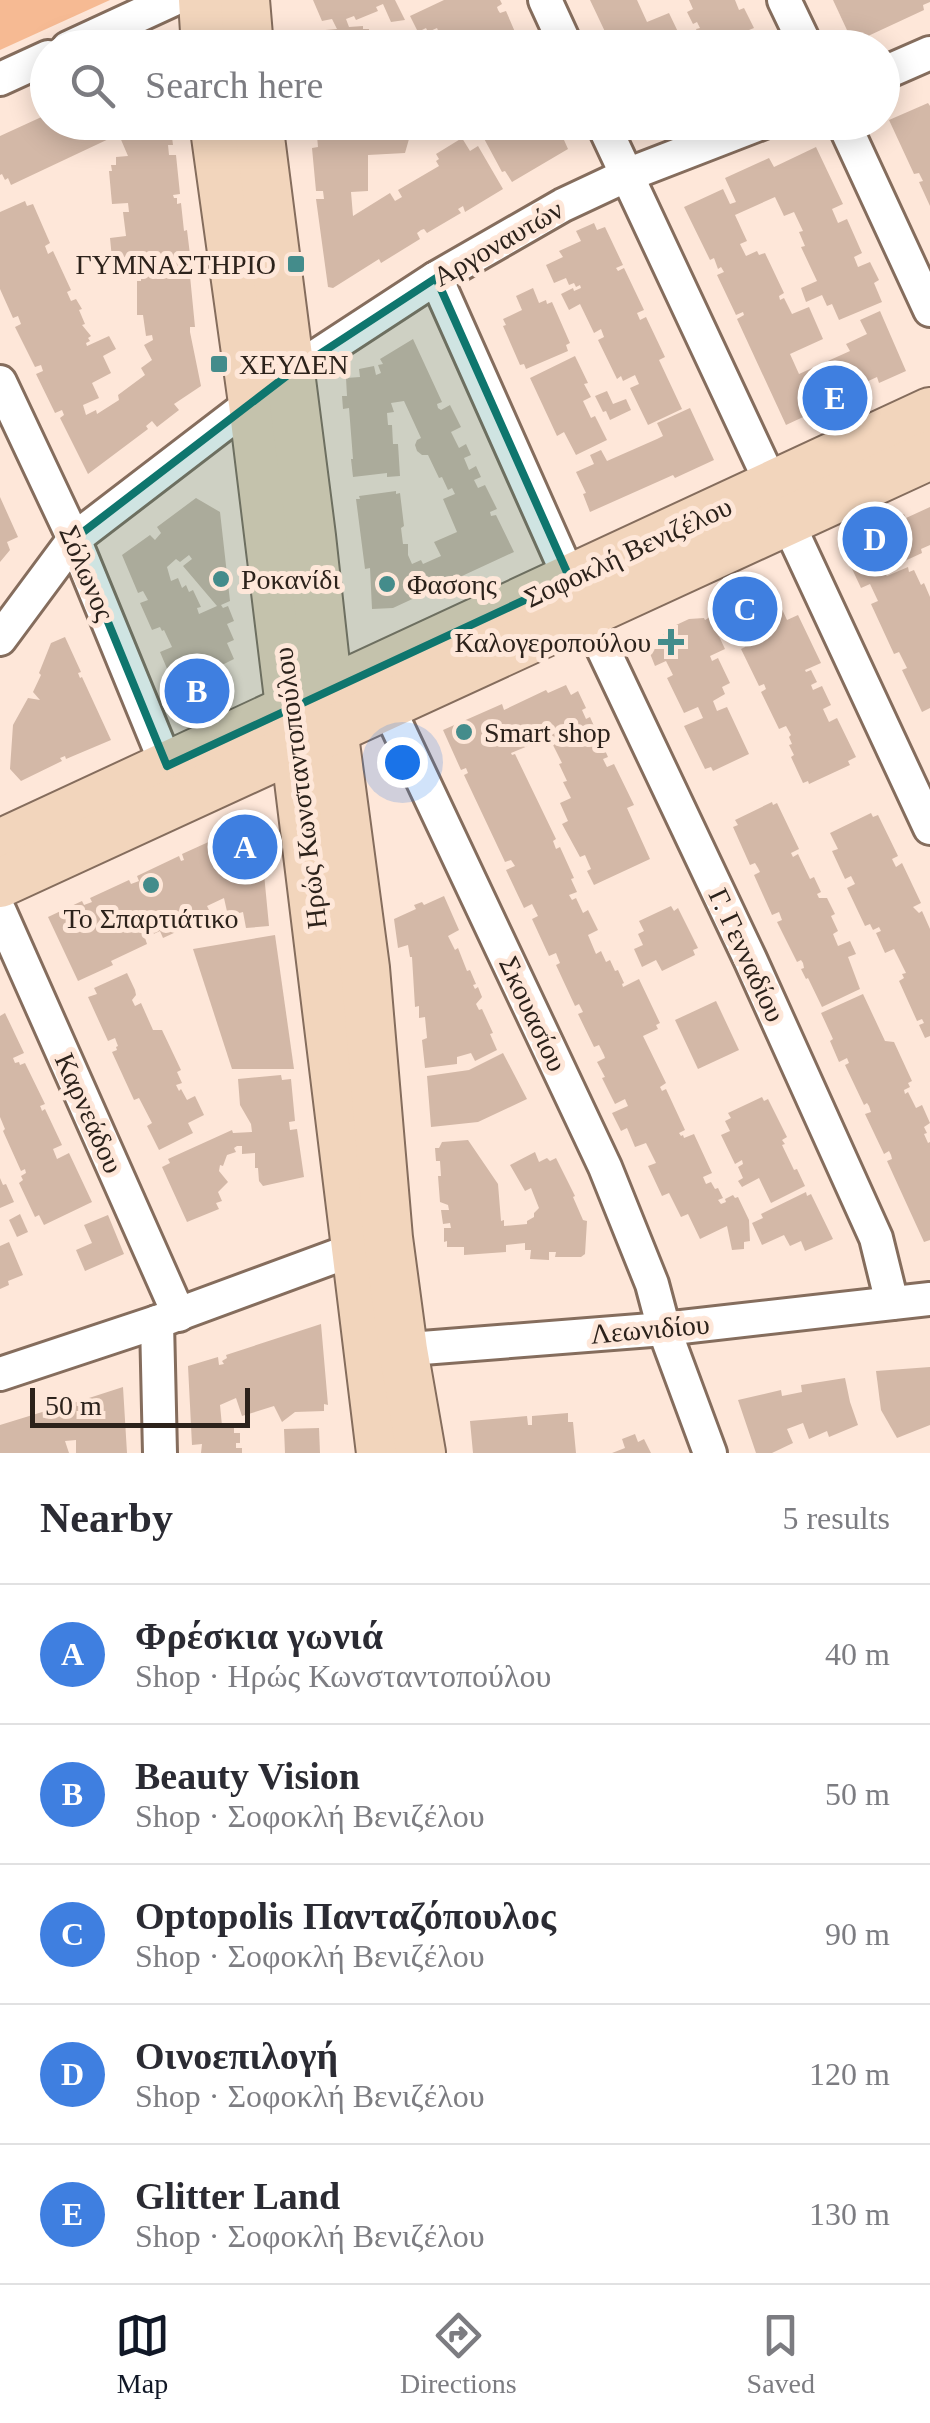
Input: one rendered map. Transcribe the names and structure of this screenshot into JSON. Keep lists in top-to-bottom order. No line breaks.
{"streets":{"street":["Αργοναυτών","Σοφοκλή Βενιζέλου","Σόλωνος","Ηρώς Κωνσταντοπούλου","Γ. Γενναδίου","Σκουασίου","Καρνεάδου","Λεωνιδίου"]},"crossings":[["Αργοναυτών","Σόλωνος"],["Αργοναυτών","Ηρώς Κωνσταντοπούλου"],["Αργοναυτών","Γ. Γενναδίου"],["Σοφοκλή Βενιζέλου","Σόλωνος"],["Σοφοκλή Βενιζέλου","Ηρώς Κωνσταντοπούλου"],["Σοφοκλή Βενιζέλου","Γ. Γενναδίου"],["Σοφοκλή Βενιζέλου","Σκουασίου"],["Ηρώς Κωνσταντοπούλου","Λεωνιδίου"],["Γ. Γενναδίου","Λεωνιδίου"],["Σκουασίου","Λεωνιδίου"]],"places":{"transit":["ΓΥΜΝΑΣΤΗΡΙΟ","ΧΕΥΔΕΝ"],"other":["Ροκανίδι","Φασοης","Smart shop","Το Σπαρτιάτικο"],"health":["Καλογεροπούλου"]},"scale_bar":"50 m","page":{"search":"Search here","pins":["E","D","C","B","A"],"scale":"50 m","heading":["Nearby","5 results"],"list":[{"mark":"A","name":"Φρέσκια γωνιά","note":"Shop · Ηρώς Κωνσταντοπούλου","value":"40 m"},{"mark":"B","name":"Beauty Vision","note":"Shop · Σοφοκλή Βενιζέλου","value":"50 m"},{"mark":"C","name":"Optopolis Πανταζόπουλος","note":"Shop · Σοφοκλή Βενιζέλου","value":"90 m"},{"mark":"D","name":"Οινοεπιλογή","note":"Shop · Σοφοκλή Βενιζέλου","value":"120 m"},{"mark":"E","name":"Glitter Land","note":"Shop · Σοφοκλή Βενιζέλου","value":"130 m"}],"nav":["Map","Directions","Saved"]}}
